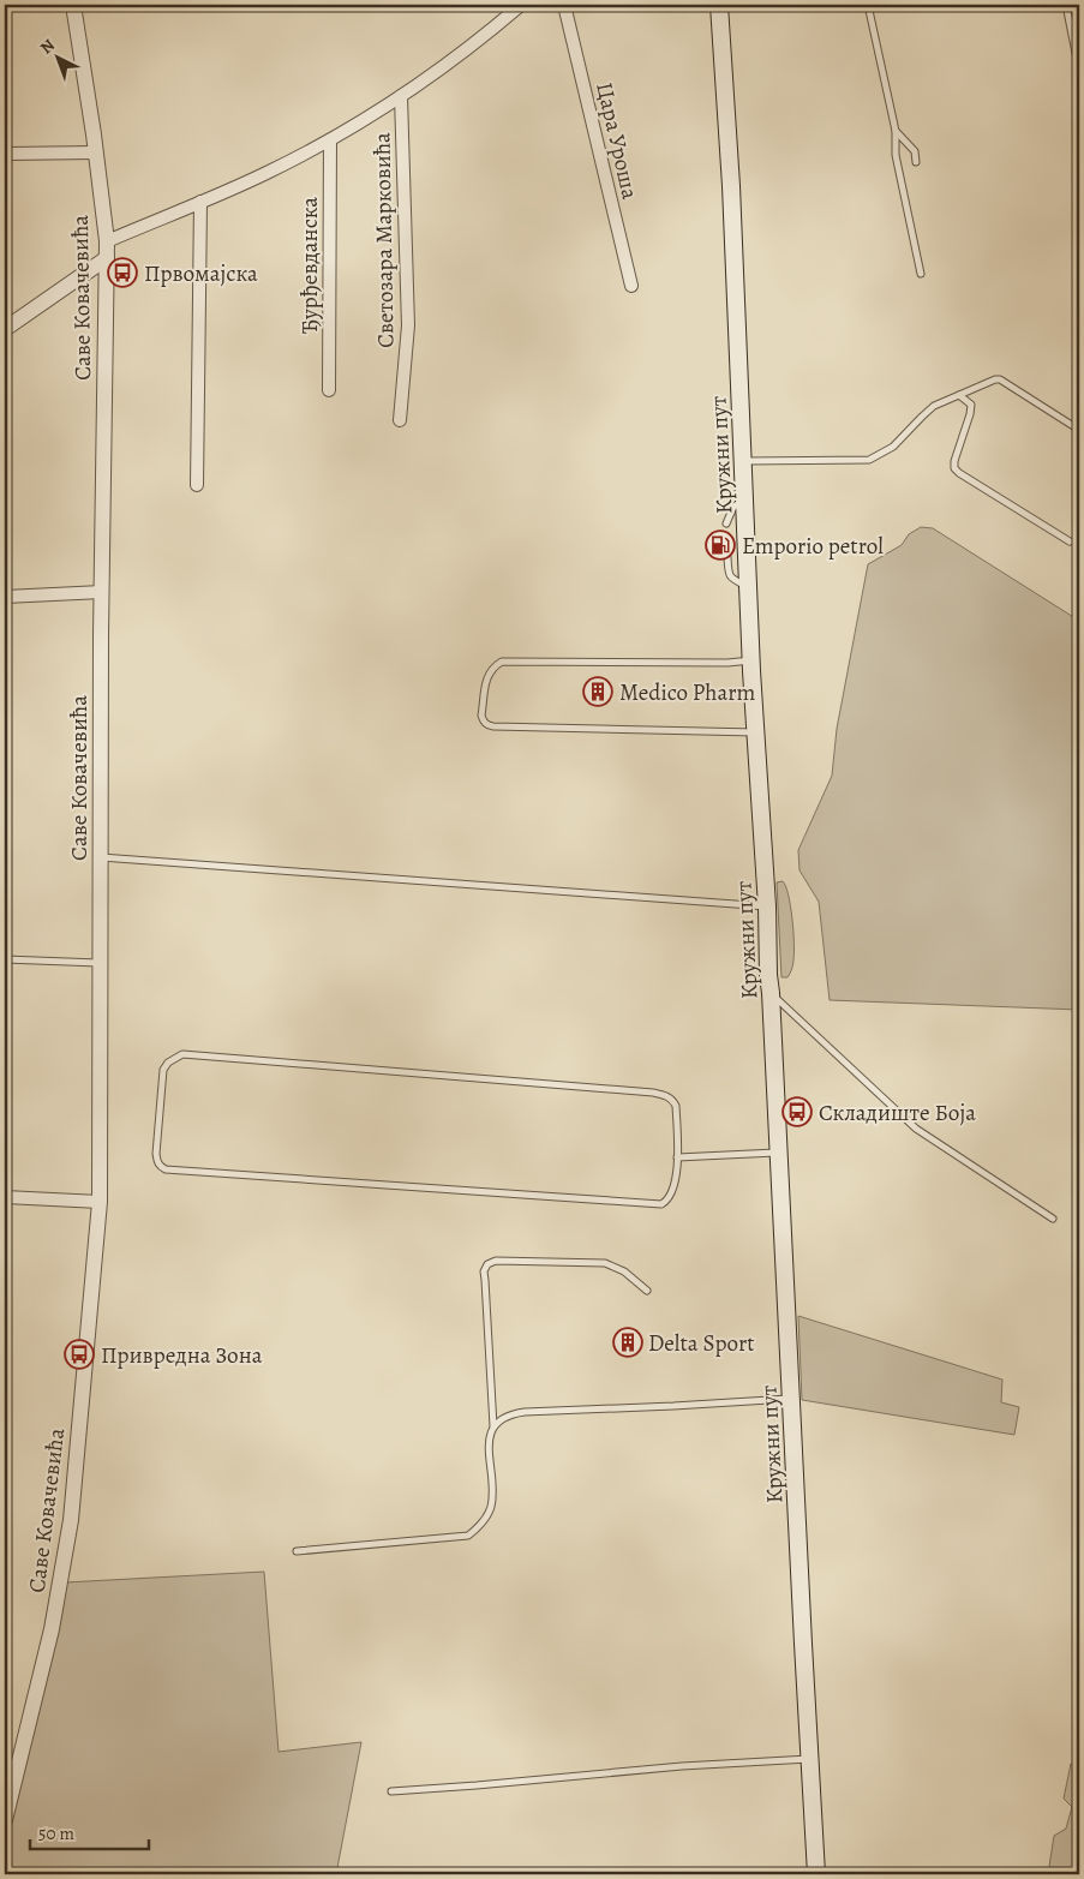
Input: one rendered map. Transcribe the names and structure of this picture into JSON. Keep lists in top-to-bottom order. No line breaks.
{"streets":{"main road":["Кружни пут"],"street":["Цара Уроша","Светозара Марковића","Ђурђевданска","Саве Ковачевића"]},"places":{"bus stop":["Првомајска","Складиште Боја","Привредна Зона"],"fuel station":["Emporio petrol"],"building":["Medico Pharm","Delta Sport"]},"scale_bar":"50 m","north":"top left"}
